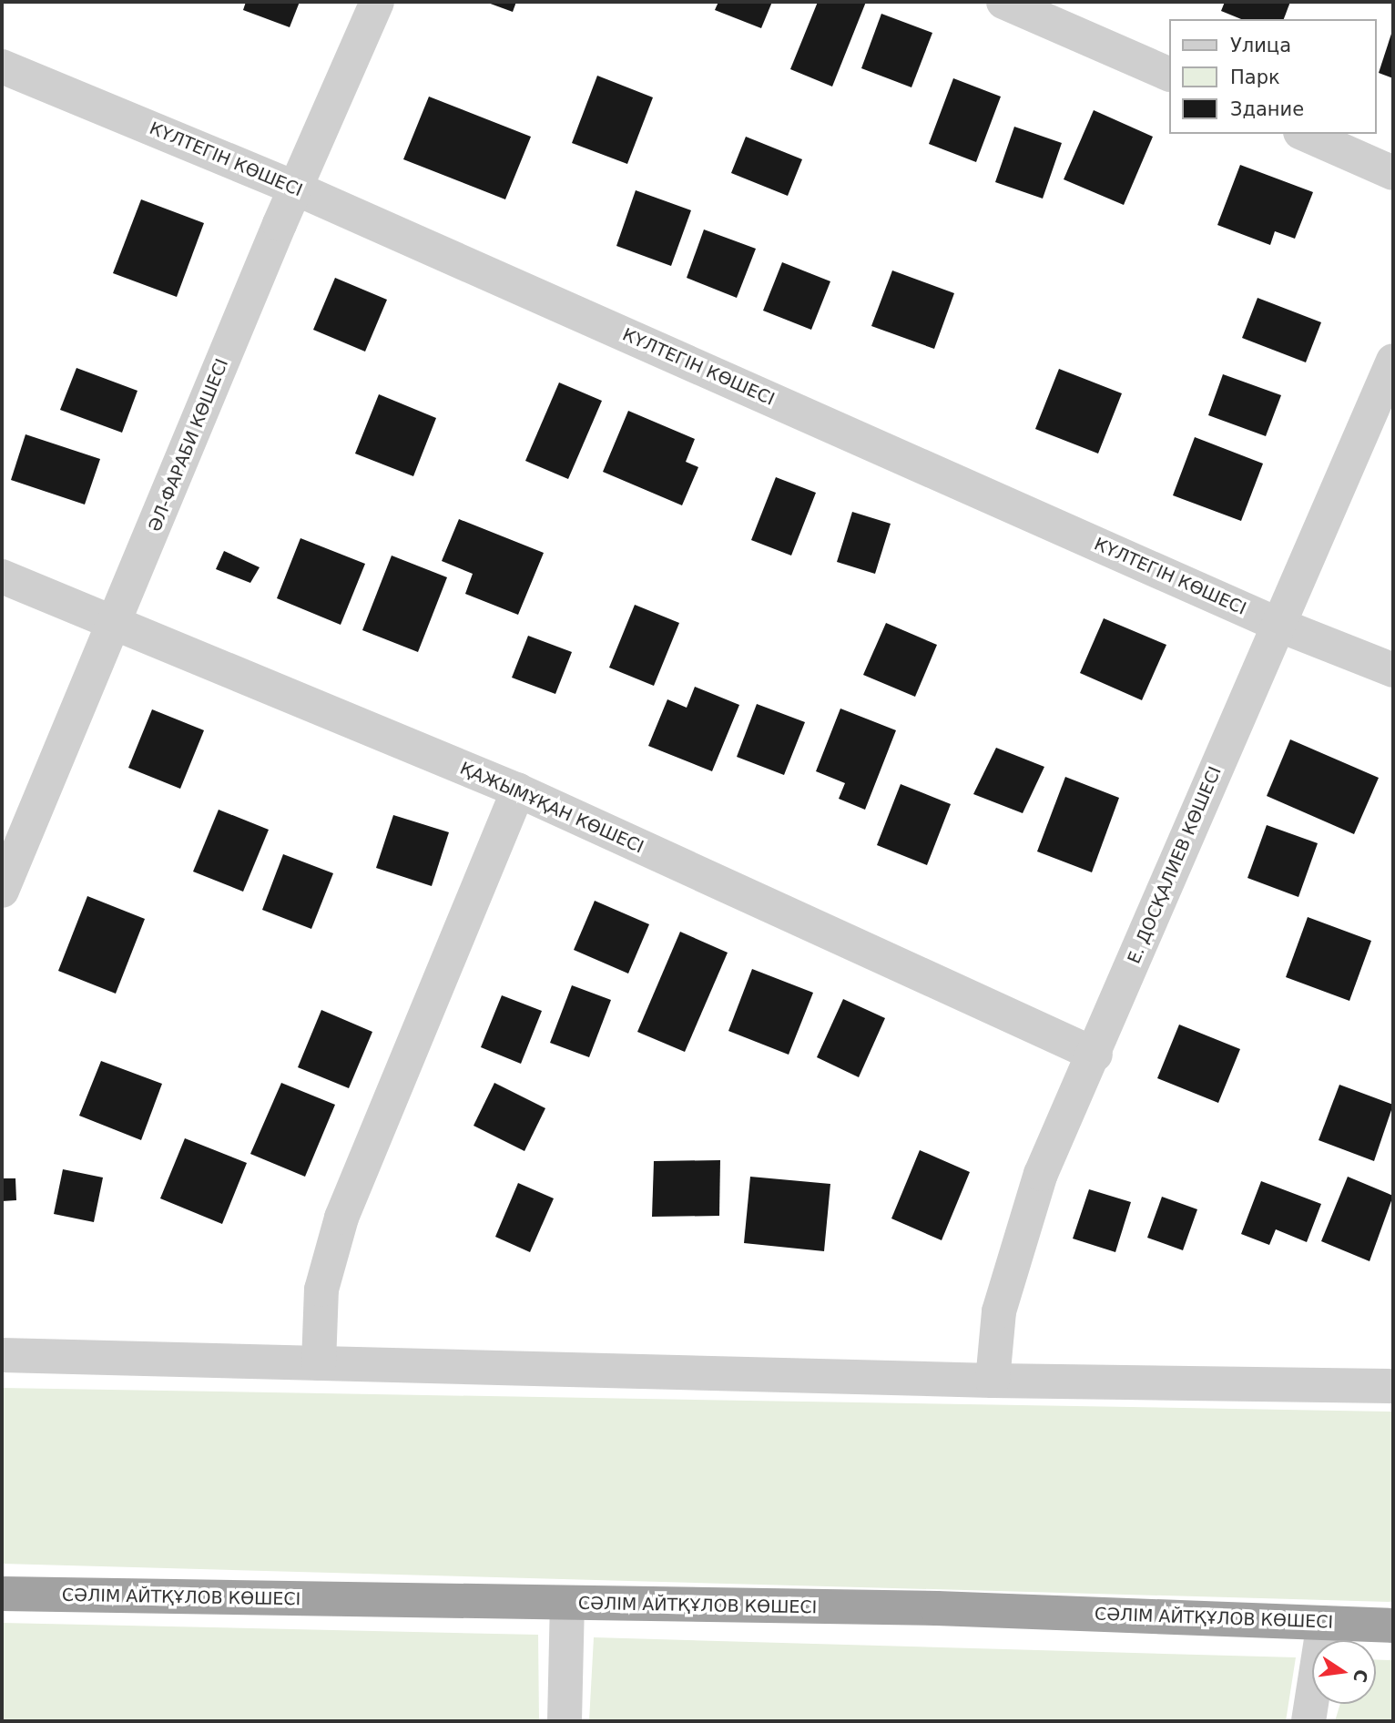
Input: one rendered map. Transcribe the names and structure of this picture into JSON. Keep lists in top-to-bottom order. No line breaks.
{"streets":{"highway":["СӘЛІМ АЙТҚҰЛОВ КӨШЕСІ"],"street":["КҮЛТЕГІН КӨШЕСІ","ӘЛ-ФАРАБИ КӨШЕСІ","ҚАЖЫМҰҚАН КӨШЕСІ","Е. ДОСҚАЛИЕВ КӨШЕСІ"]},"crossings":[["КҮЛТЕГІН КӨШЕСІ","ӘЛ-ФАРАБИ КӨШЕСІ"],["КҮЛТЕГІН КӨШЕСІ","Е. ДОСҚАЛИЕВ КӨШЕСІ"],["ӘЛ-ФАРАБИ КӨШЕСІ","ҚАЖЫМҰҚАН КӨШЕСІ"],["ҚАЖЫМҰҚАН КӨШЕСІ","Е. ДОСҚАЛИЕВ КӨШЕСІ"]],"legend":["Улица","Парк","Здание"],"north":"right"}
